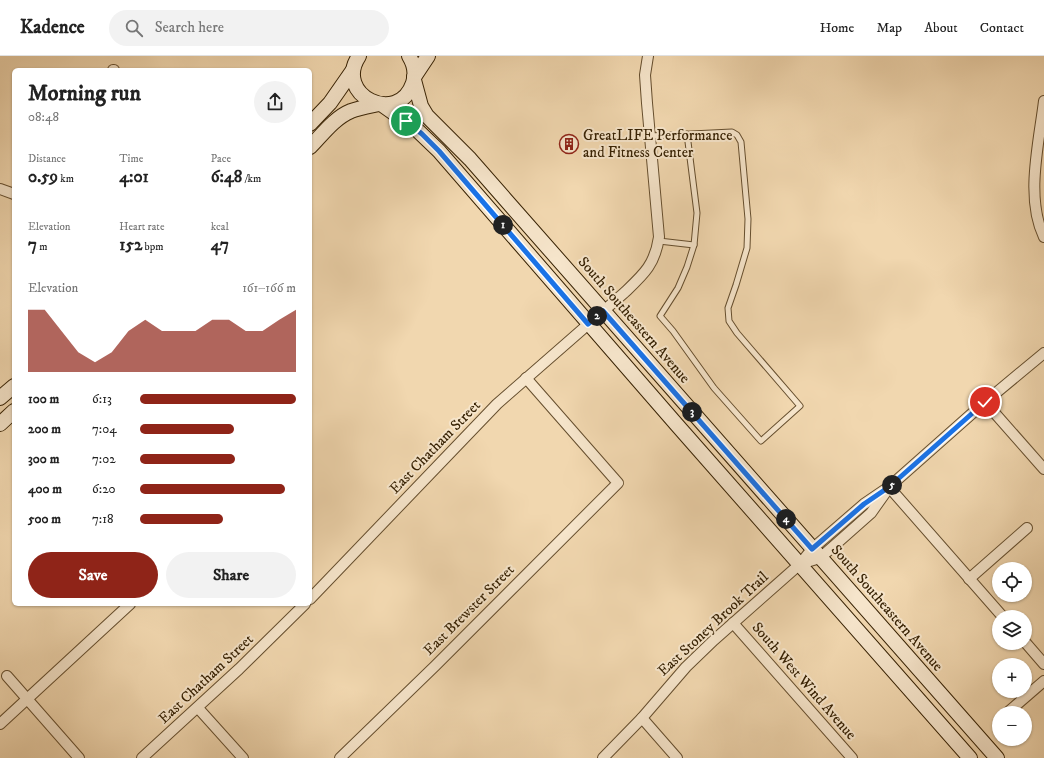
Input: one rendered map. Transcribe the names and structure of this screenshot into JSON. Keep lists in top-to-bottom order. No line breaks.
{"streets":{"main road":["South Southeastern Avenue"],"street":["East Chatham Street","East Brewster Street","East Stoney Brook Trail","South West Wind Avenue"]},"crossings":[["South Southeastern Avenue","East Chatham Street"],["East Chatham Street","East Brewster Street"],["East Stoney Brook Trail","South West Wind Avenue"]],"places":{"building":["GreatLIFE Performance and Fitness Center"]},"page":{"header":"Kadence","search":"Search here","nav":["Home","Map","About","Contact"],"heading":["Morning run","08:48"],"stats":[["Distance","0.59 km"],["Time","4:01"],["Pace","6:48 /km"],["Elevation","7 m"],["Heart rate","152 bpm"],["kcal","47"]],"pins":["1","2","3","5","4"],"chart":["Elevation","161–166 m"],"list":[{"name":"100 m","note":"6:13"},{"name":"200 m","note":"7:04"},{"name":"300 m","note":"7:02"},{"name":"400 m","note":"6:20"},{"name":"500 m","note":"7:18"}],"buttons":["Save","Share"],"map_buttons":["+","−"]}}
